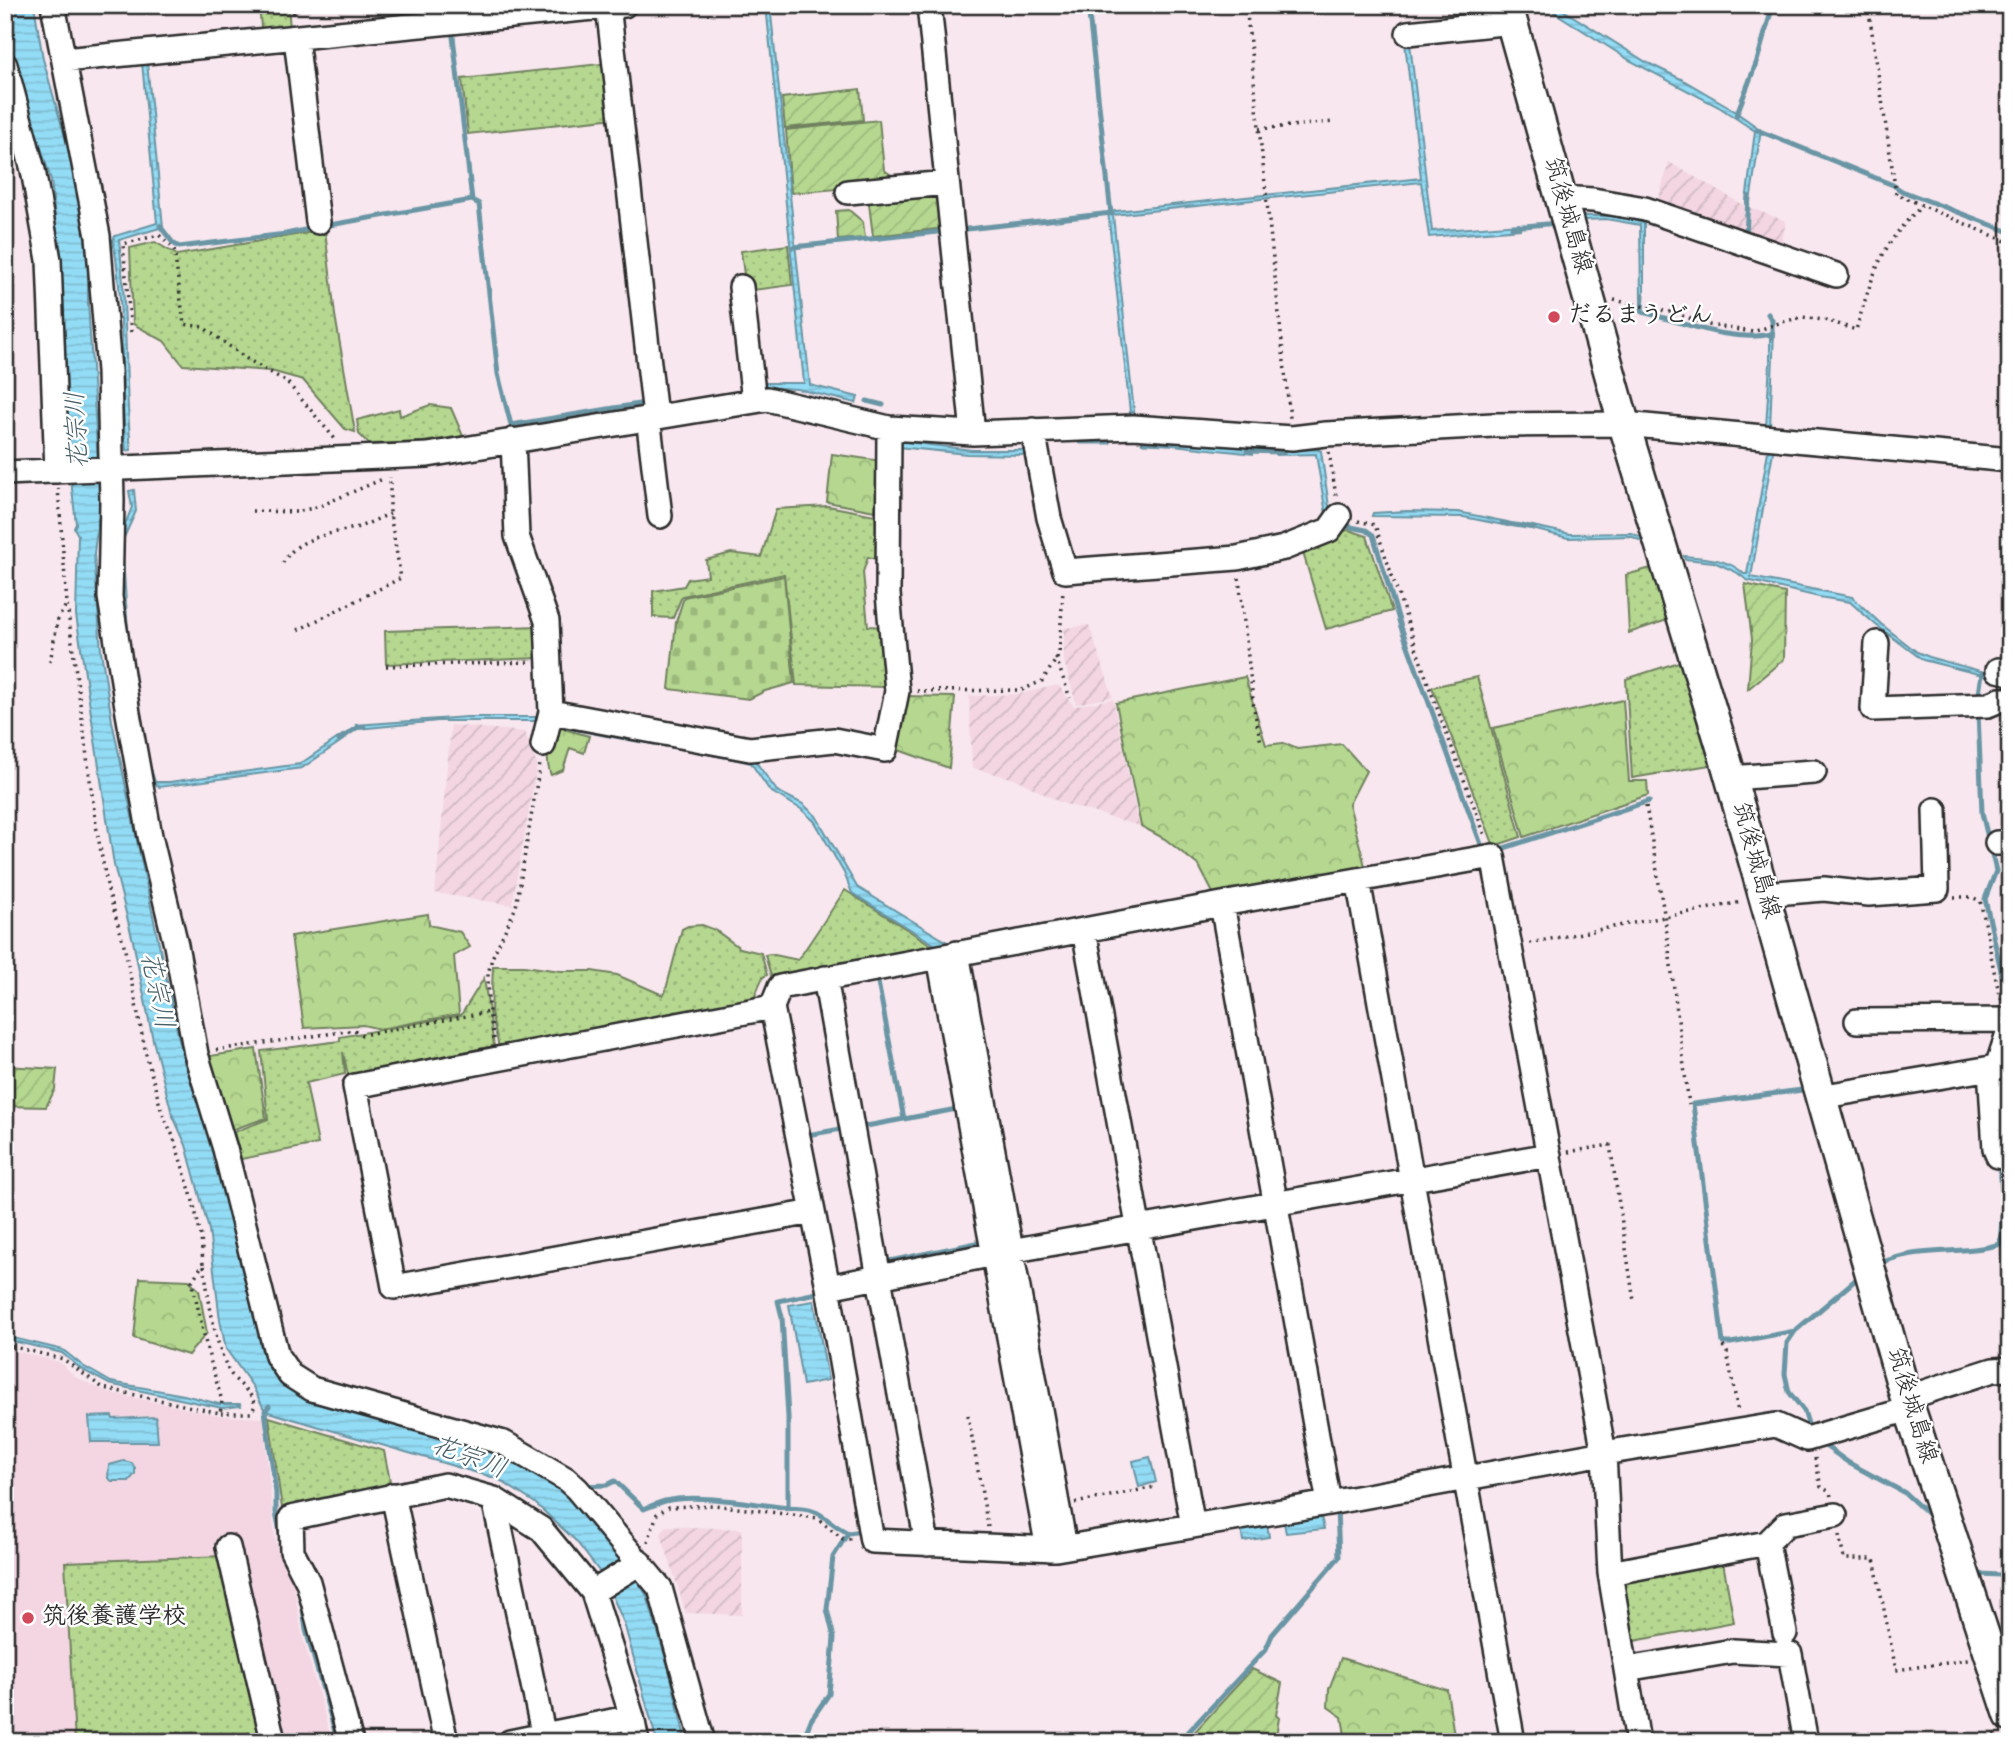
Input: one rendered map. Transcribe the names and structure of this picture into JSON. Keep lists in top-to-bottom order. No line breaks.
{"streets":{"main road":["筑後城島線"]},"water":["花宗川"],"places":["だるまうどん","筑後養護学校"]}
